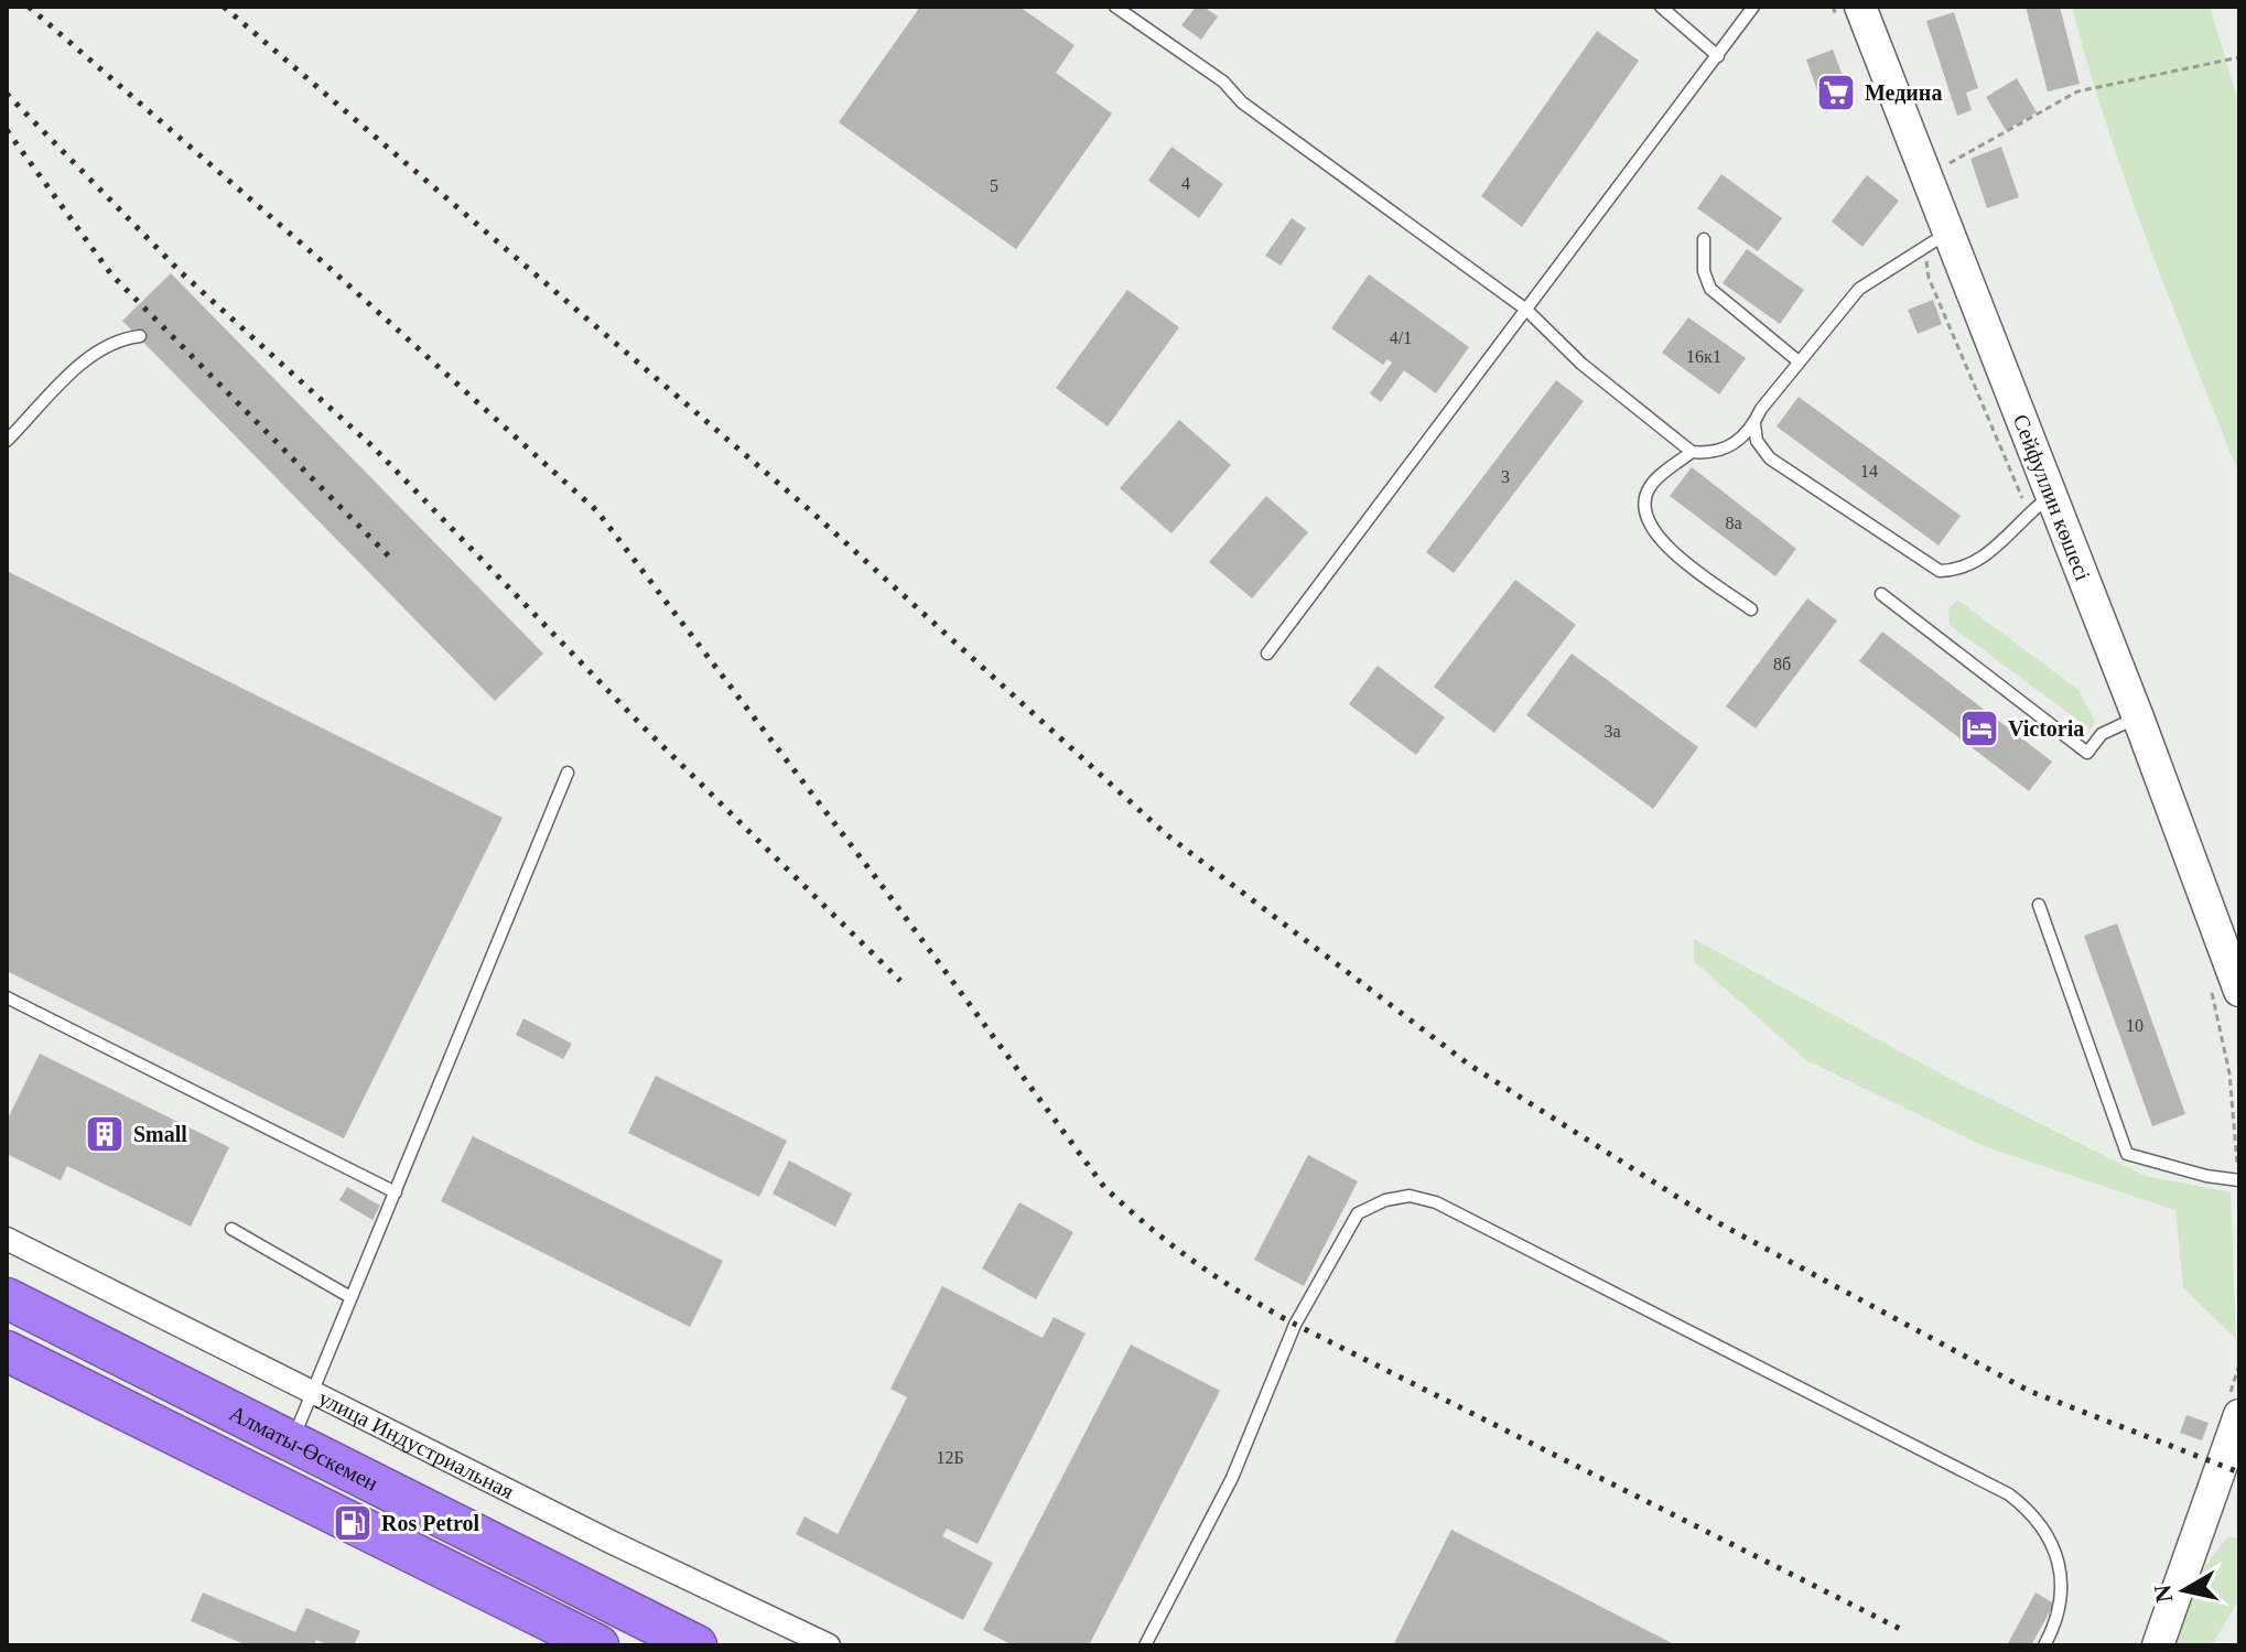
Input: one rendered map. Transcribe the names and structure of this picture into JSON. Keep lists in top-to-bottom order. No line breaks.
{"streets":{"highway":["Алматы-Өскемен"],"main road":["Сейфуллин көшесі"],"street":["улица Индустриальная"]},"places":{"supermarket":["Медина"],"hotel":["Victoria"],"building":["Small"],"fuel station":["Ros Petrol"]},"house_numbers":["4","5","4/1","16к1","14","3","8а","8б","3а","10","12Б"],"north":"left"}
